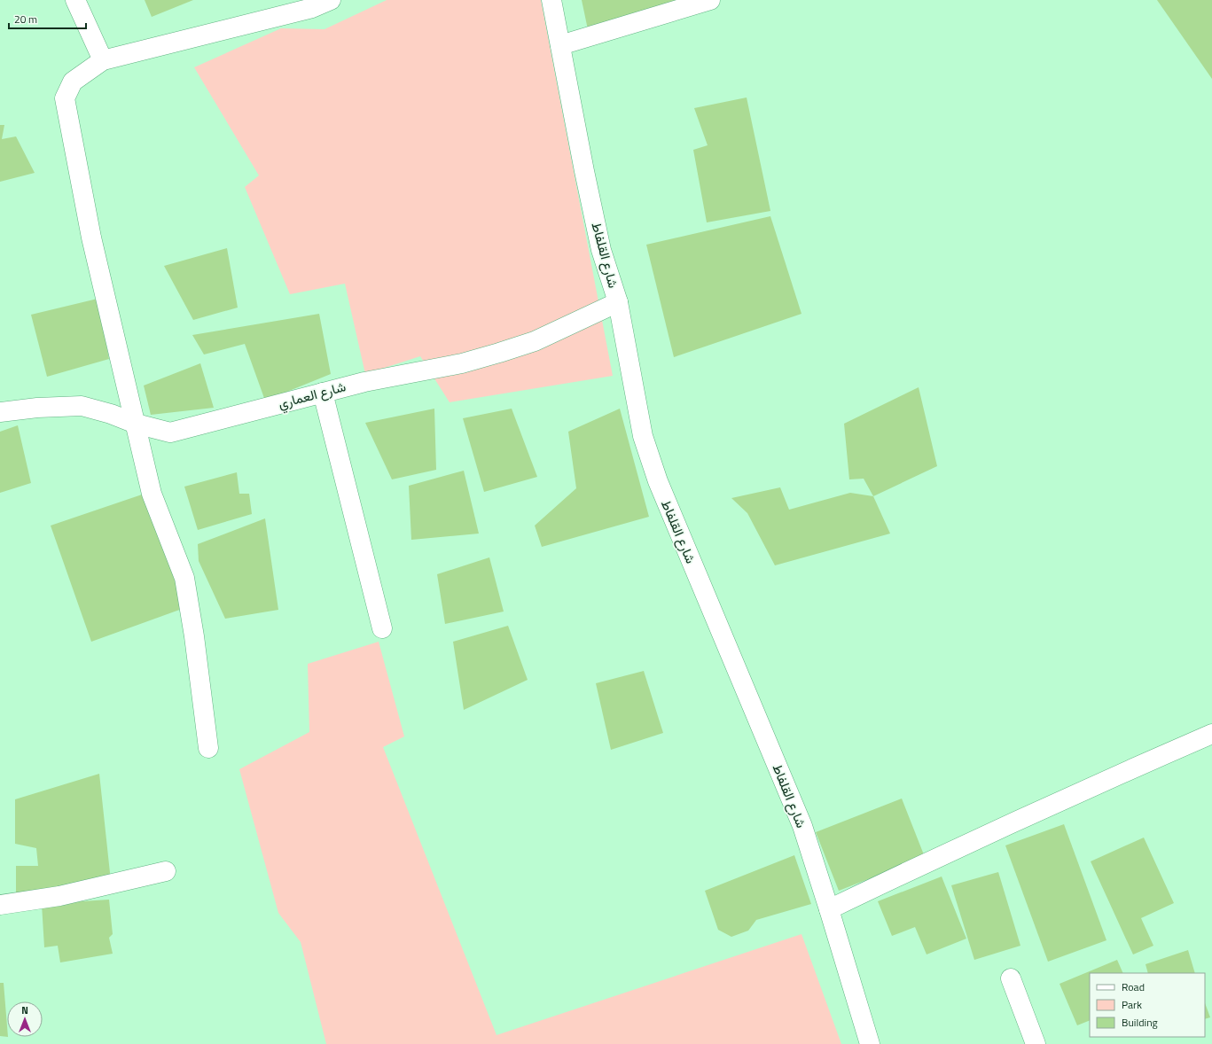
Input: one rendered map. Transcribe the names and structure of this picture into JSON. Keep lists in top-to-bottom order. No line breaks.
{"streets":{"street":["شارع القلفاط","شارع العماري"]},"crossings":[["شارع القلفاط","شارع العماري"]],"legend":["Road","Park","Building"],"scale_bar":"20 m","north":"top"}
